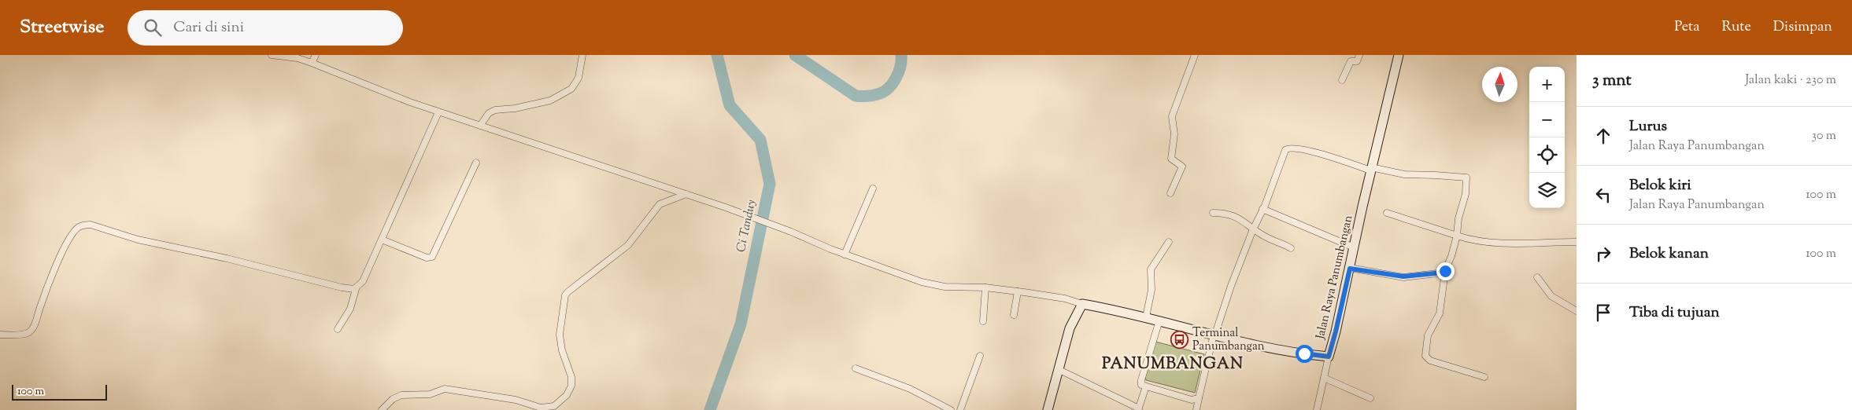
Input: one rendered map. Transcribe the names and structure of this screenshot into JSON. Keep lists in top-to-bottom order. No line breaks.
{"streets":{"main road":["Jalan Raya Panumbangan"]},"districts":["PANUMBANGAN"],"water":["Ci Tanduy"],"places":{"bus stop":["Terminal Panumbangan"]},"scale_bar":"100 m","north":"top","page":{"header":"Streetwise","search":"Cari di sini","nav":["Peta","Rute","Disimpan"],"heading":["3 mnt","Jalan kaki · 230 m"],"map_buttons":["+","−"],"list":[["Lurus","Jalan Raya Panumbangan","30 m"],["Belok kiri","Jalan Raya Panumbangan","100 m"],["Belok kanan","100 m"],"Tiba di tujuan"],"scale":"100 m"}}
